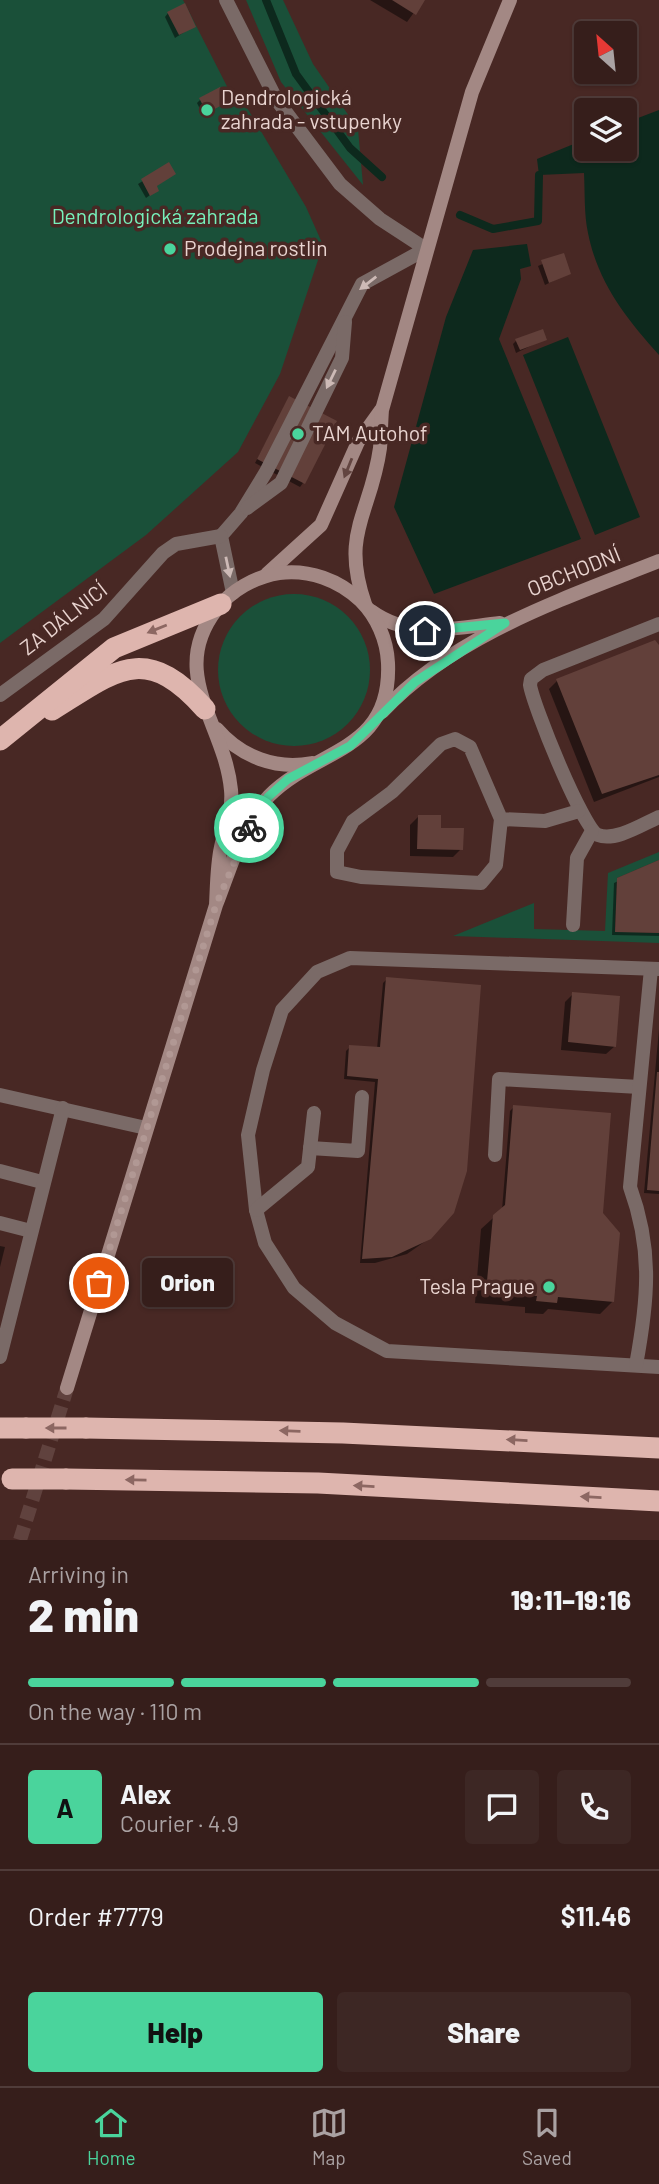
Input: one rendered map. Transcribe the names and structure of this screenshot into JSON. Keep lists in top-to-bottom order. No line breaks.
{"streets":{"street":["OBCHODNÍ"],"lane":["ZA DÁLNICÍ"]},"parks":["Dendrologická zahrada"],"places":["Dendrologická zahrada - vstupenky","Prodejna rostlin","TAM Autohof","Orion","Tesla Prague"],"north":"top left","page":{"bubble":"Orion","heading":["2 min","Arriving in","19:11–19:16"],"panel":["Alex","Courier · 4.9","Order #7779","$11.46"],"bar":"On the way · 110 m","round":"A","buttons":["Help","Share"],"tabs":["Home","Map","Saved"]}}
